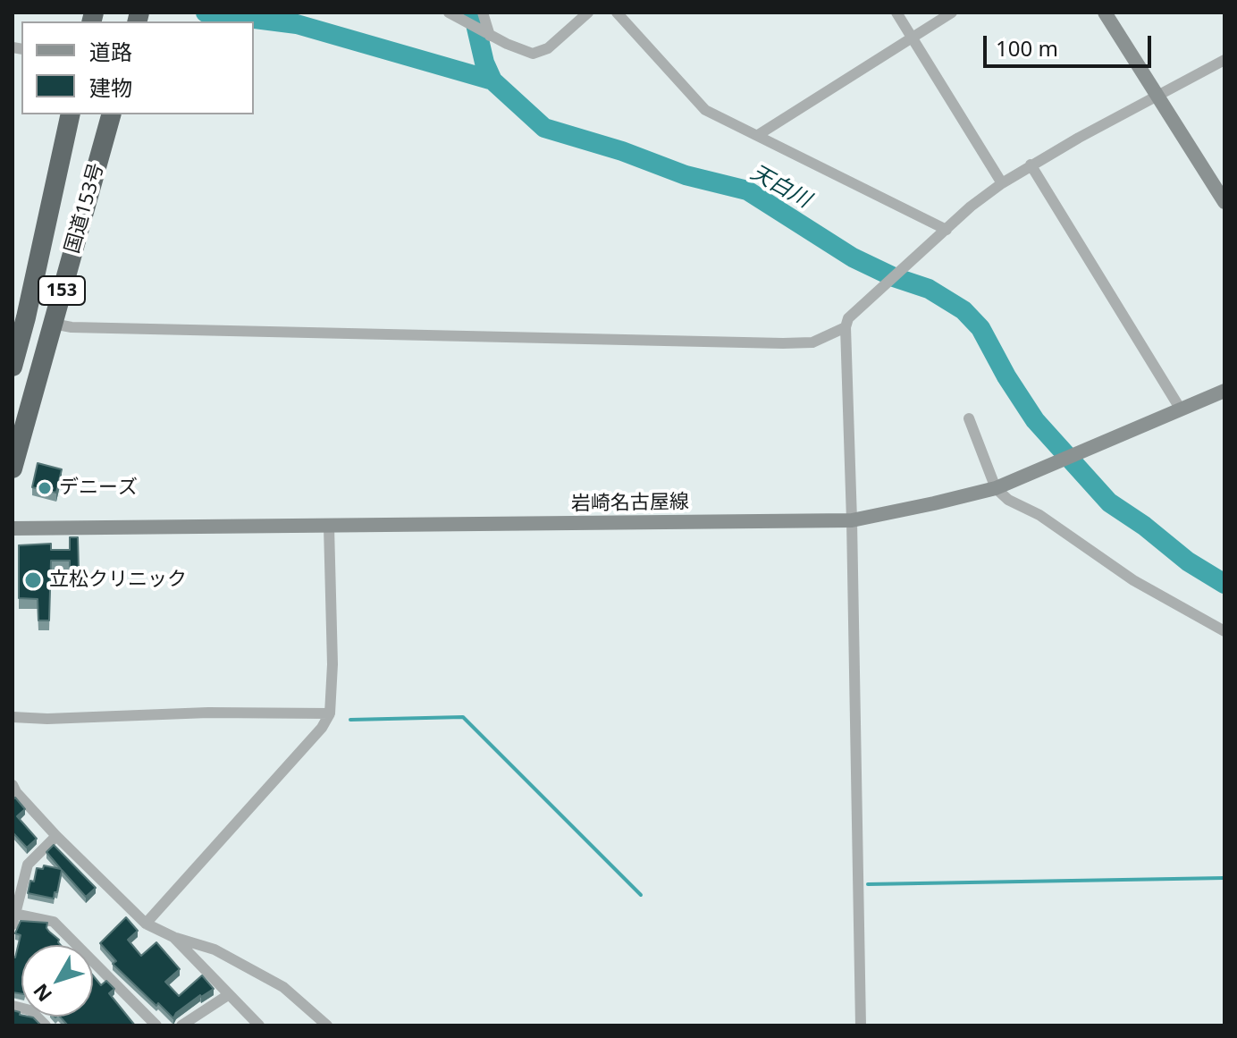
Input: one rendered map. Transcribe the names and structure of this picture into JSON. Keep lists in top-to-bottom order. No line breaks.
{"streets":{"highway":["国道153号","153"],"main road":["岩崎名古屋線"]},"water":["天白川"],"places":["デニーズ","立松クリニック"],"legend":["道路","建物"],"scale_bar":"100 m","north":"bottom left"}
